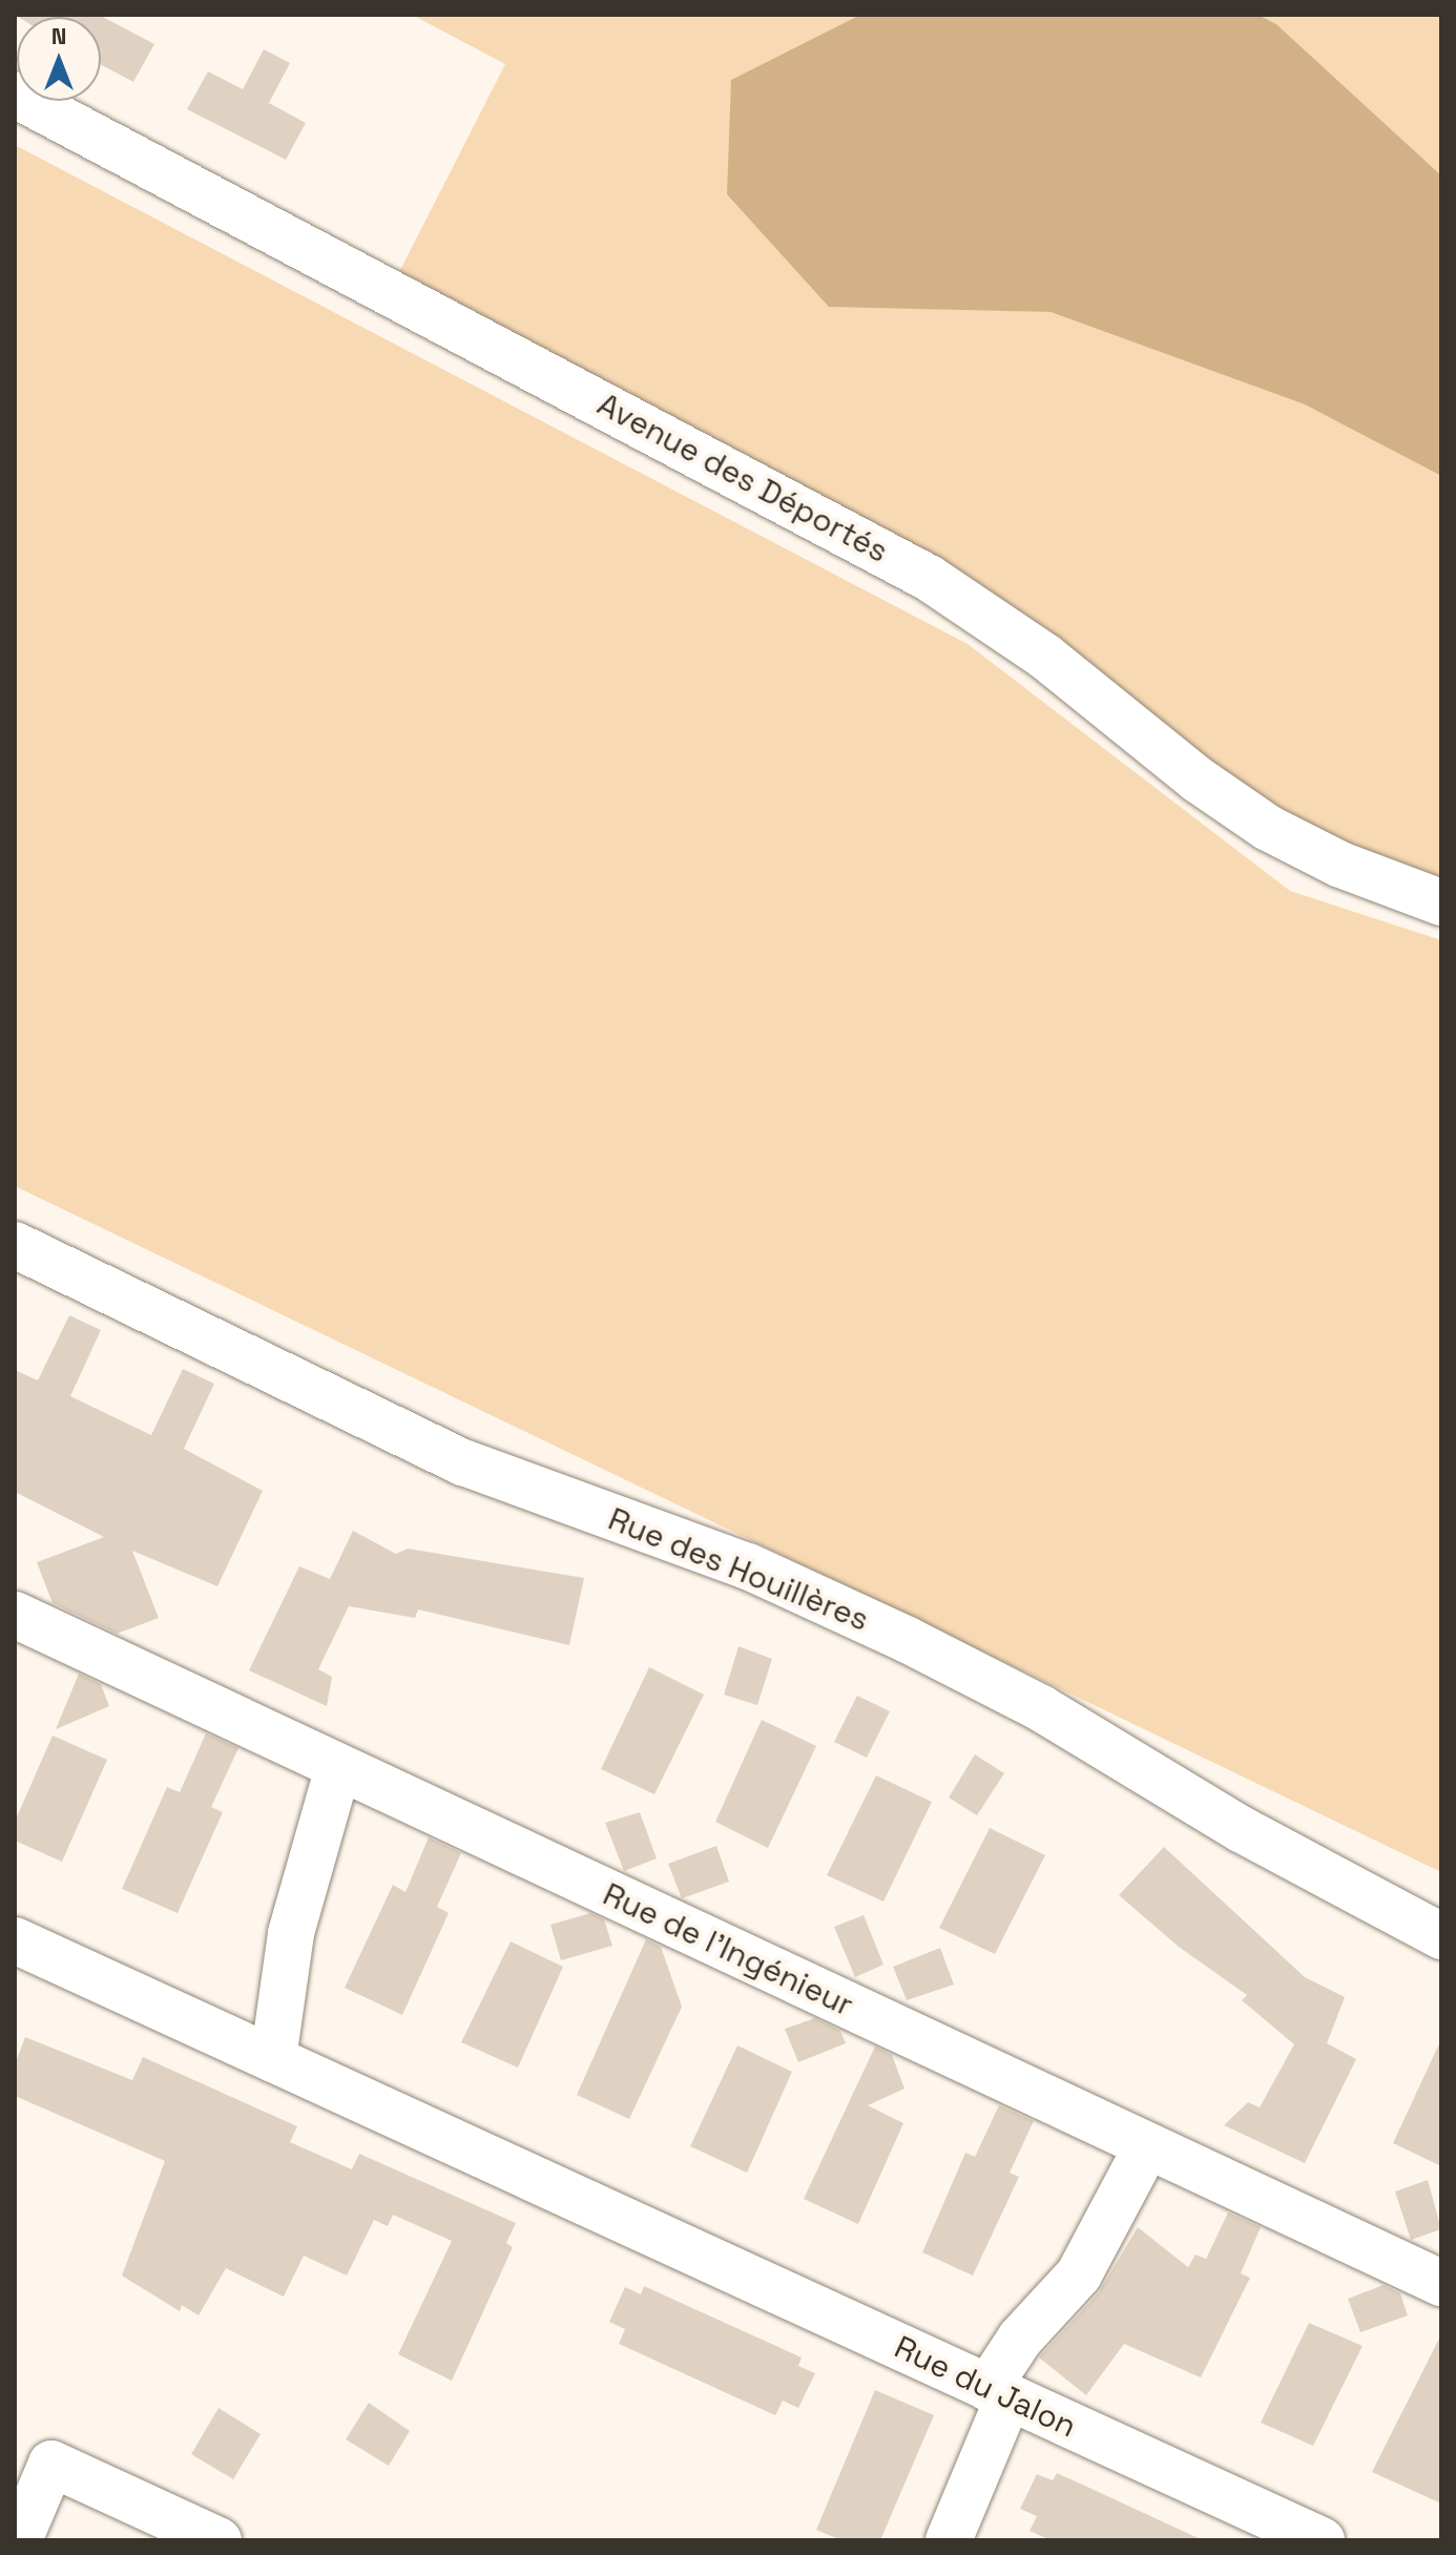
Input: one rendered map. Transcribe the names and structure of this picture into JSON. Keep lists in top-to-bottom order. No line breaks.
{"streets":{"street":["Avenue des Déportés","Rue des Houillères","Rue de l'Ingénieur","Rue du Jalon"]},"north":"top"}
